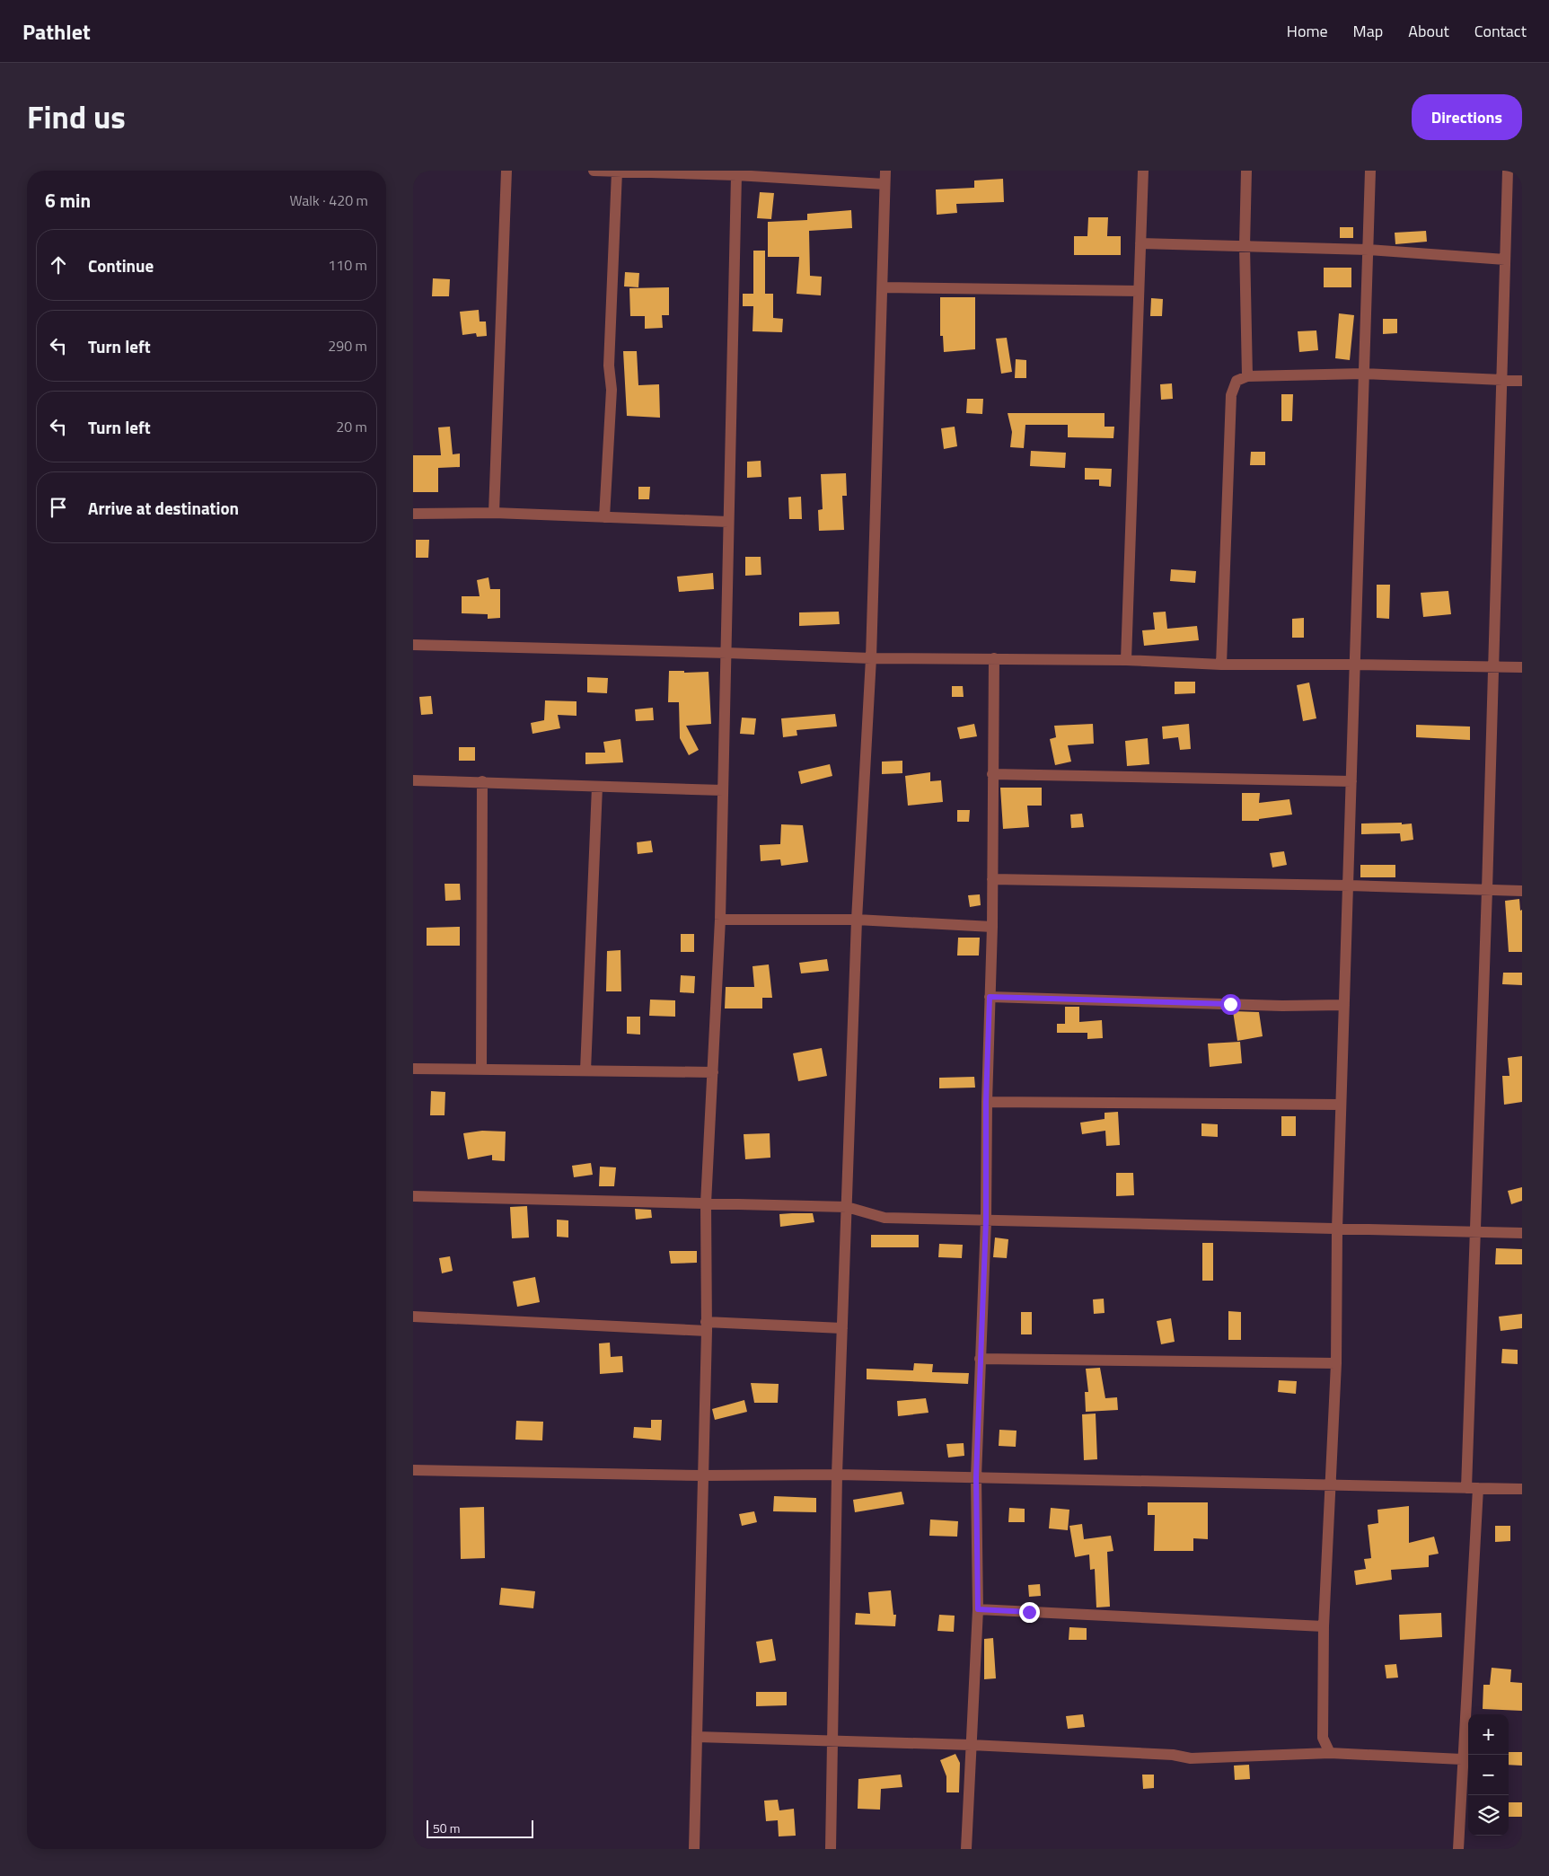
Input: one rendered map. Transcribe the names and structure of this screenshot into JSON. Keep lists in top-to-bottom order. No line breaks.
{"scale_bar":"50 m","page":{"header":"Pathlet","nav":["Home","Map","About","Contact"],"title":"Find us","buttons":"Directions","heading":["6 min","Walk · 420 m"],"list":[["Continue","110 m"],["Turn left","290 m"],["Turn left","20 m"],"Arrive at destination"],"map_buttons":["+","−"],"scale":"50 m"}}
